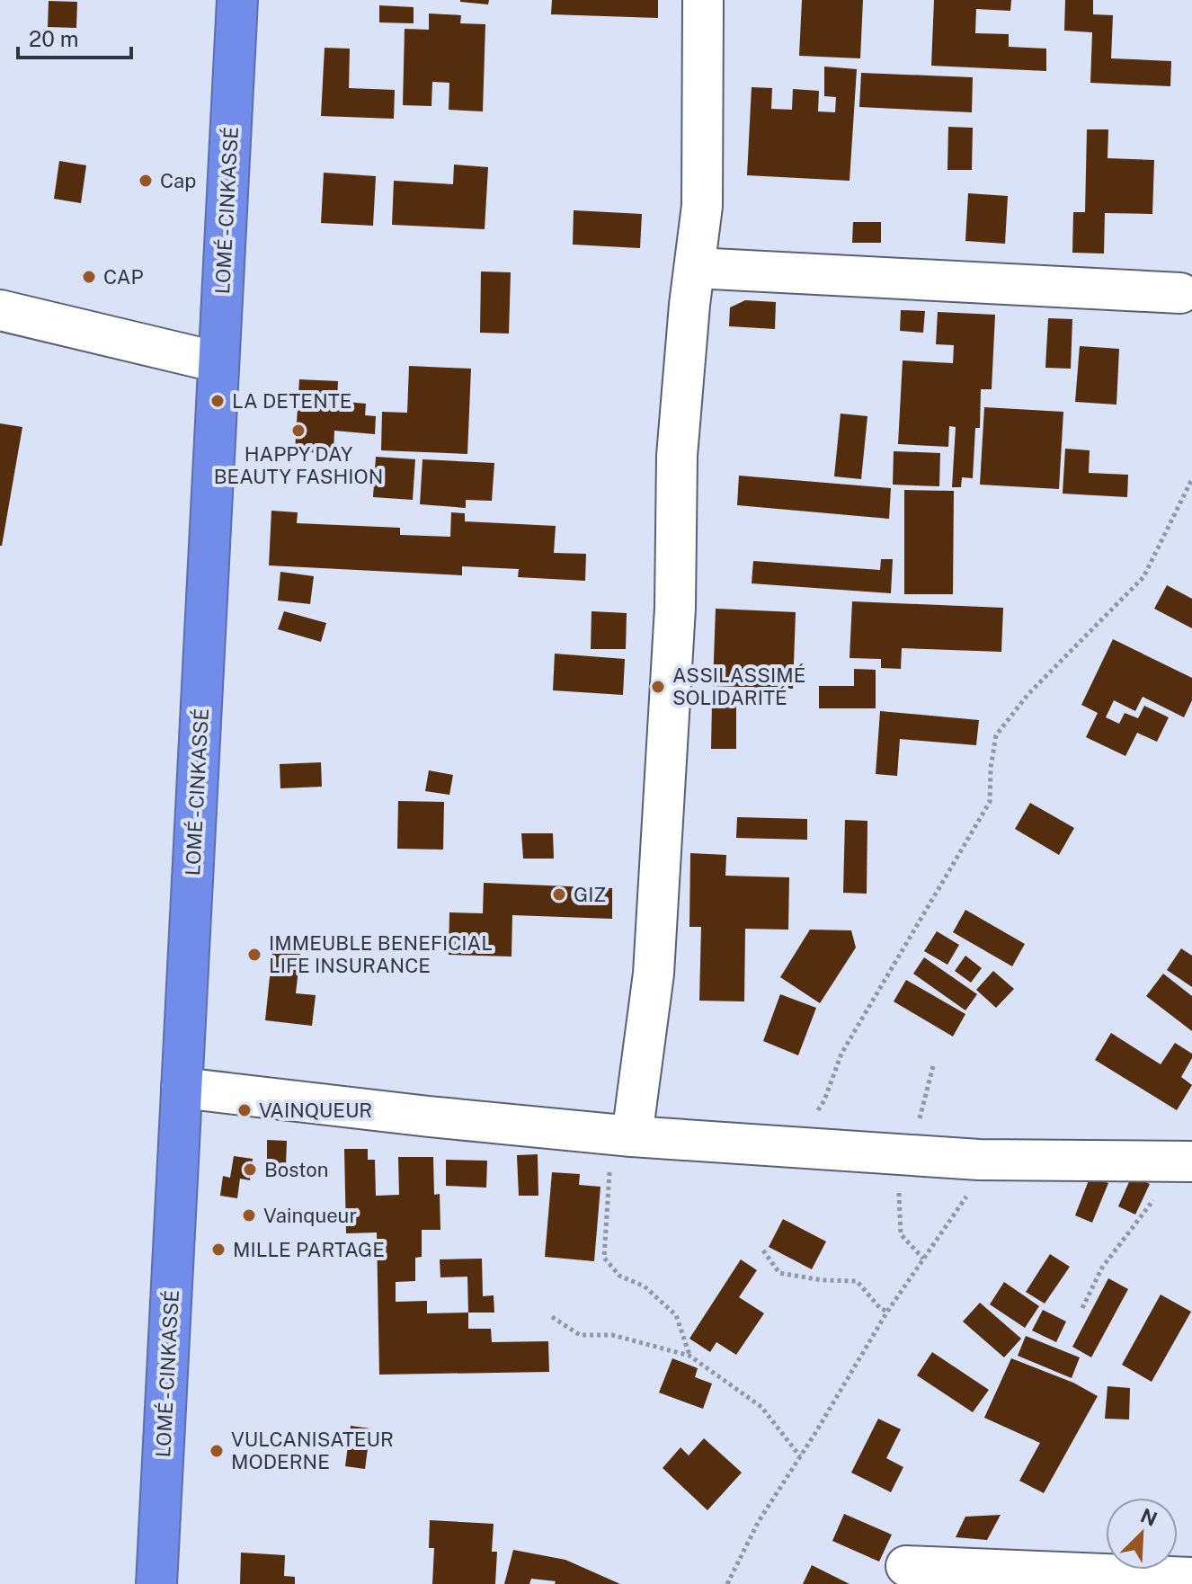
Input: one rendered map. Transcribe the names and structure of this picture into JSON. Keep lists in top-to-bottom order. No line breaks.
{"streets":{"highway":["LOMÉ - CINKASSÉ"]},"places":["Cap","CAP","LA DETENTE","HAPPY DAY BEAUTY FASHION","ASSILASSIMÉ SOLIDARITÉ","GIZ","IMMEUBLE BENEFICIAL LIFE INSURANCE","VAINQUEUR","Boston","Vainqueur","MILLE PARTAGE","VULCANISATEUR MODERNE"],"scale_bar":"20 m","north":"top right"}
